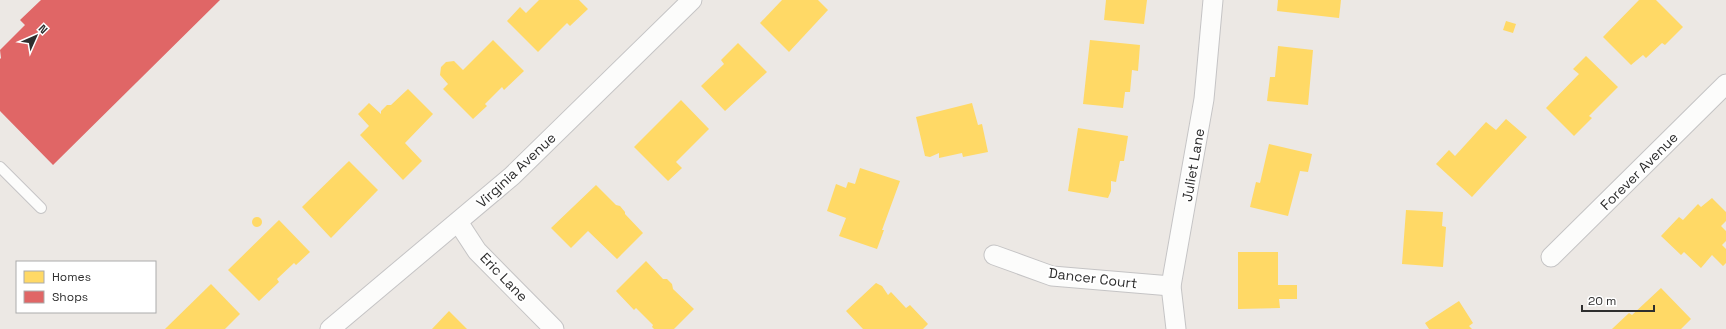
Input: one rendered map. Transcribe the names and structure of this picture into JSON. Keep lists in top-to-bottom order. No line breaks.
{"streets":{"street":["Juliet Lane","Virginia Avenue","Forever Avenue","Eric Lane","Dancer Court"]},"crossings":[["Juliet Lane","Dancer Court"],["Virginia Avenue","Eric Lane"]],"legend":["Homes","Shops"],"scale_bar":"20 m","north":"top right"}
